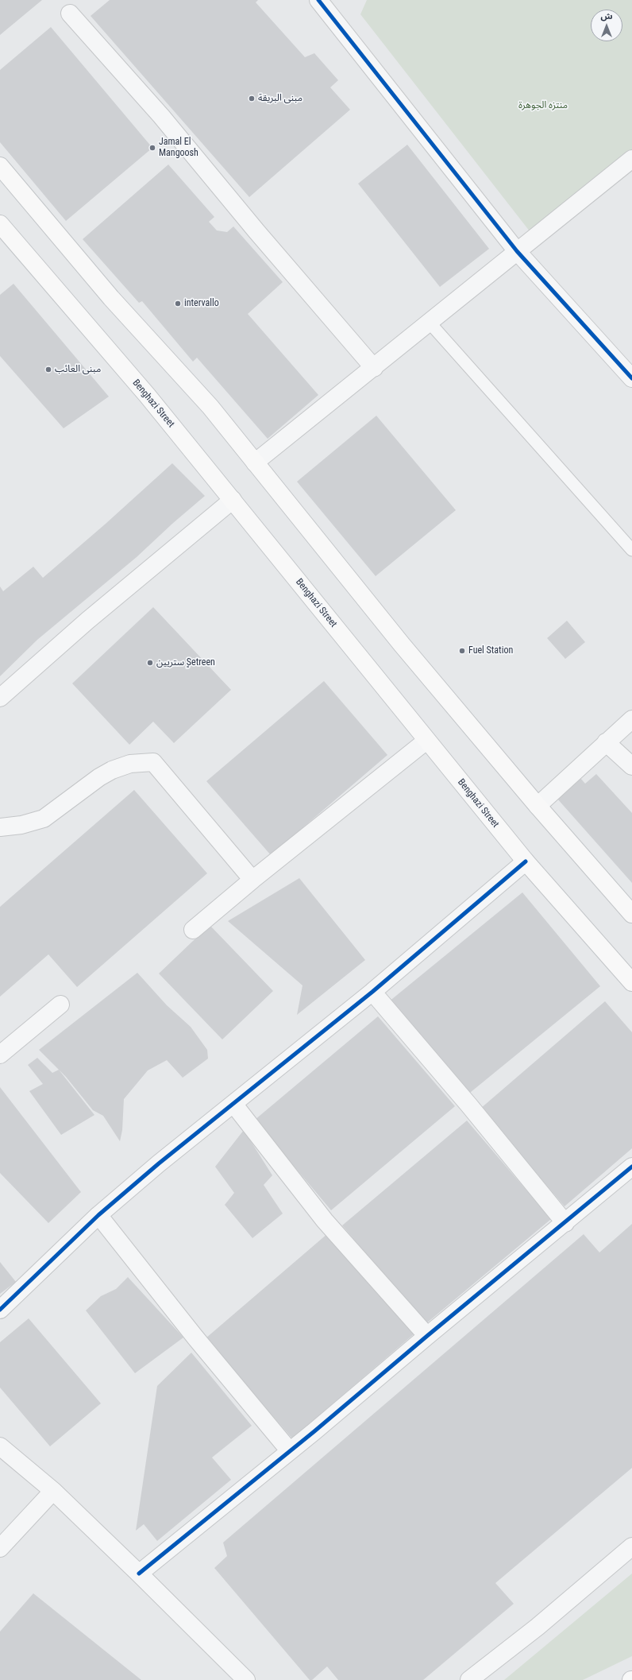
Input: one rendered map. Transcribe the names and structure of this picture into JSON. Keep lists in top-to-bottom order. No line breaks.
{"streets":{"main road":["Benghazi Street"]},"parks":["منتزه الجوهرة"],"places":["مبنى البريقة","Jamal El Mangoosh","intervallo","مبنى العائب","Fuel Station","ستريين ٍSetreen"],"north":"top"}
